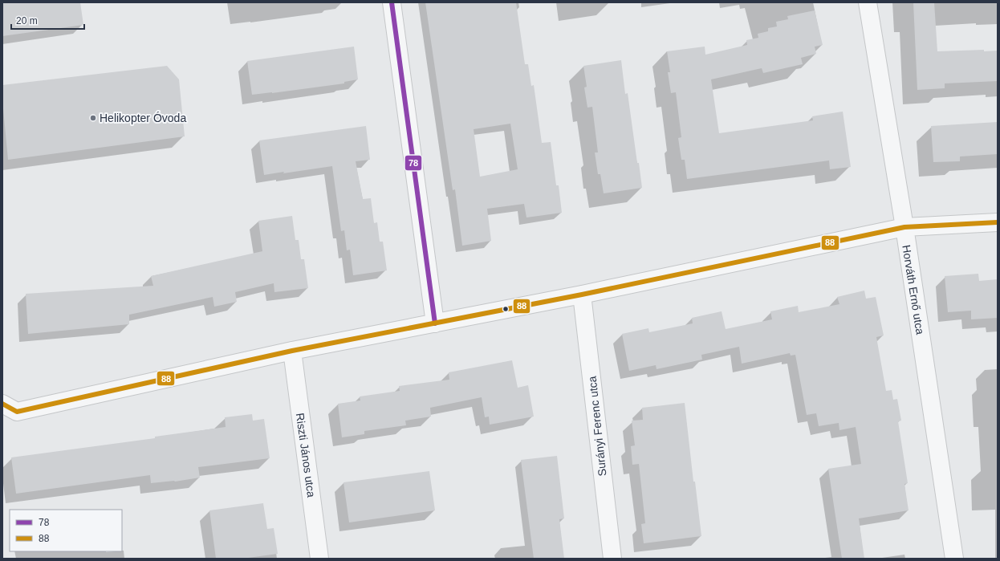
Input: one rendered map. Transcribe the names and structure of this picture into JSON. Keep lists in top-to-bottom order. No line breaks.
{"streets":{"street":["Horváth Ernő utca","Surányi Ferenc utca","Riszti János utca"]},"places":["Helikopter Óvoda"],"lines":["transit line 78","transit line 88"],"legend":["78","88"],"scale_bar":"20 m"}
